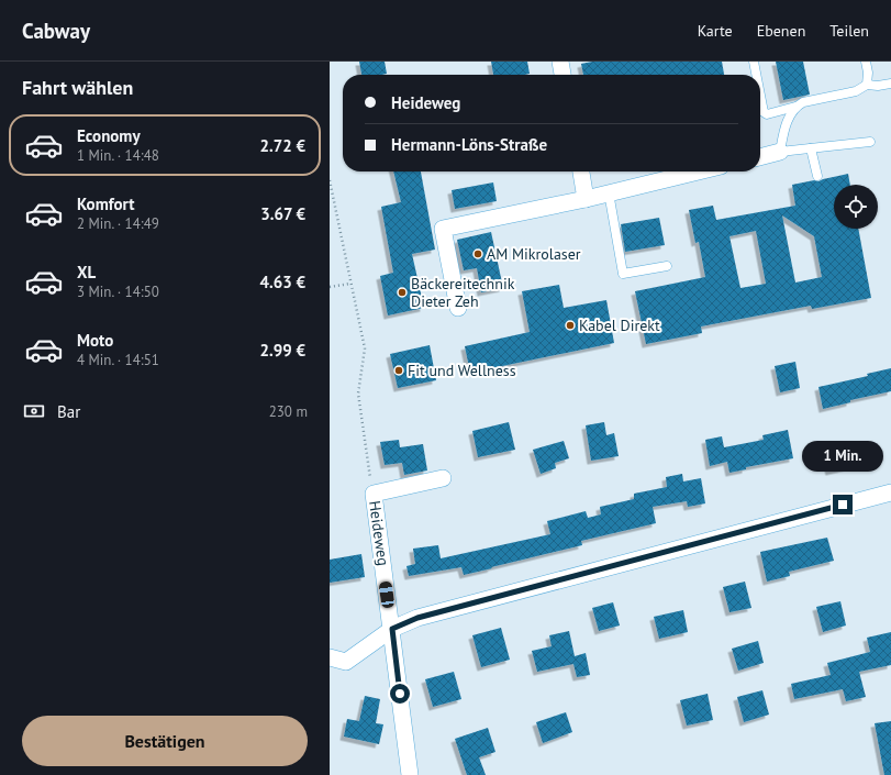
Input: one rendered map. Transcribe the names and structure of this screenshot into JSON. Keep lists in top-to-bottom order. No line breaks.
{"streets":{"street":["Heideweg"]},"places":["AM Mikrolaser","Bäckereitechnik Dieter Zeh","Kabel Direkt","Fit und Wellness"],"page":{"header":"Cabway","nav":["Karte","Ebenen","Teilen"],"heading":"Fahrt wählen","banner":["Heideweg","Hermann-Löns-Straße"],"list":[{"name":"Economy","note":"1 Min. · 14:48","value":"2.72 €"},{"name":"Komfort","note":"2 Min. · 14:49","value":"3.67 €"},{"name":"XL","note":"3 Min. · 14:50","value":"4.63 €"},{"name":"Moto","note":"4 Min. · 14:51","value":"2.99 €"}],"pay":["Bar","230 m"],"bubble":"1 Min.","buttons":"Bestätigen"}}
